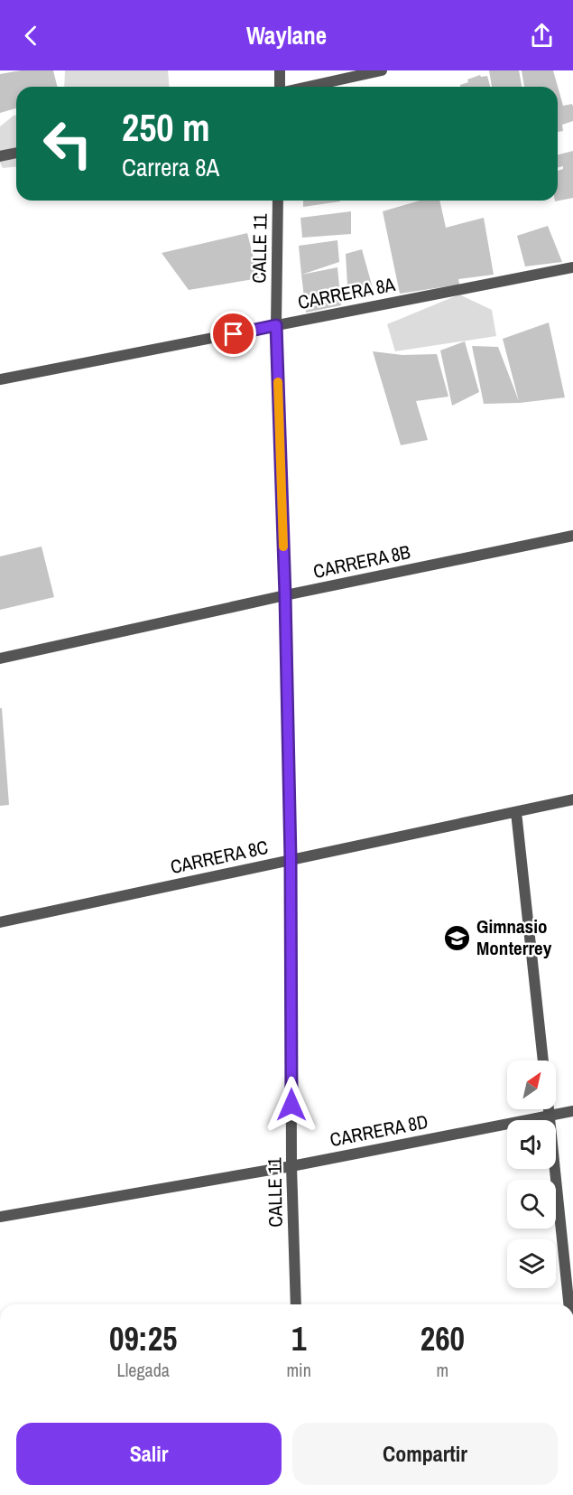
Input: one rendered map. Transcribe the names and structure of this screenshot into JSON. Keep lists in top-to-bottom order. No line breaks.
{"streets":{"street":["CALLE 11","CARRERA 8A","CARRERA 8B","CARRERA 8C","CARRERA 8D"]},"crossings":[["CALLE 11","CARRERA 8A"],["CALLE 11","CARRERA 8B"],["CALLE 11","CARRERA 8C"],["CALLE 11","CARRERA 8D"]],"places":{"school or university":["Gimnasio Monterrey"]},"north":"top right","page":{"header":"Waylane","turn":["250 m","Carrera 8A"],"eta":["09:25","Llegada","1","min","260","m"],"buttons":["Salir","Compartir"]}}
